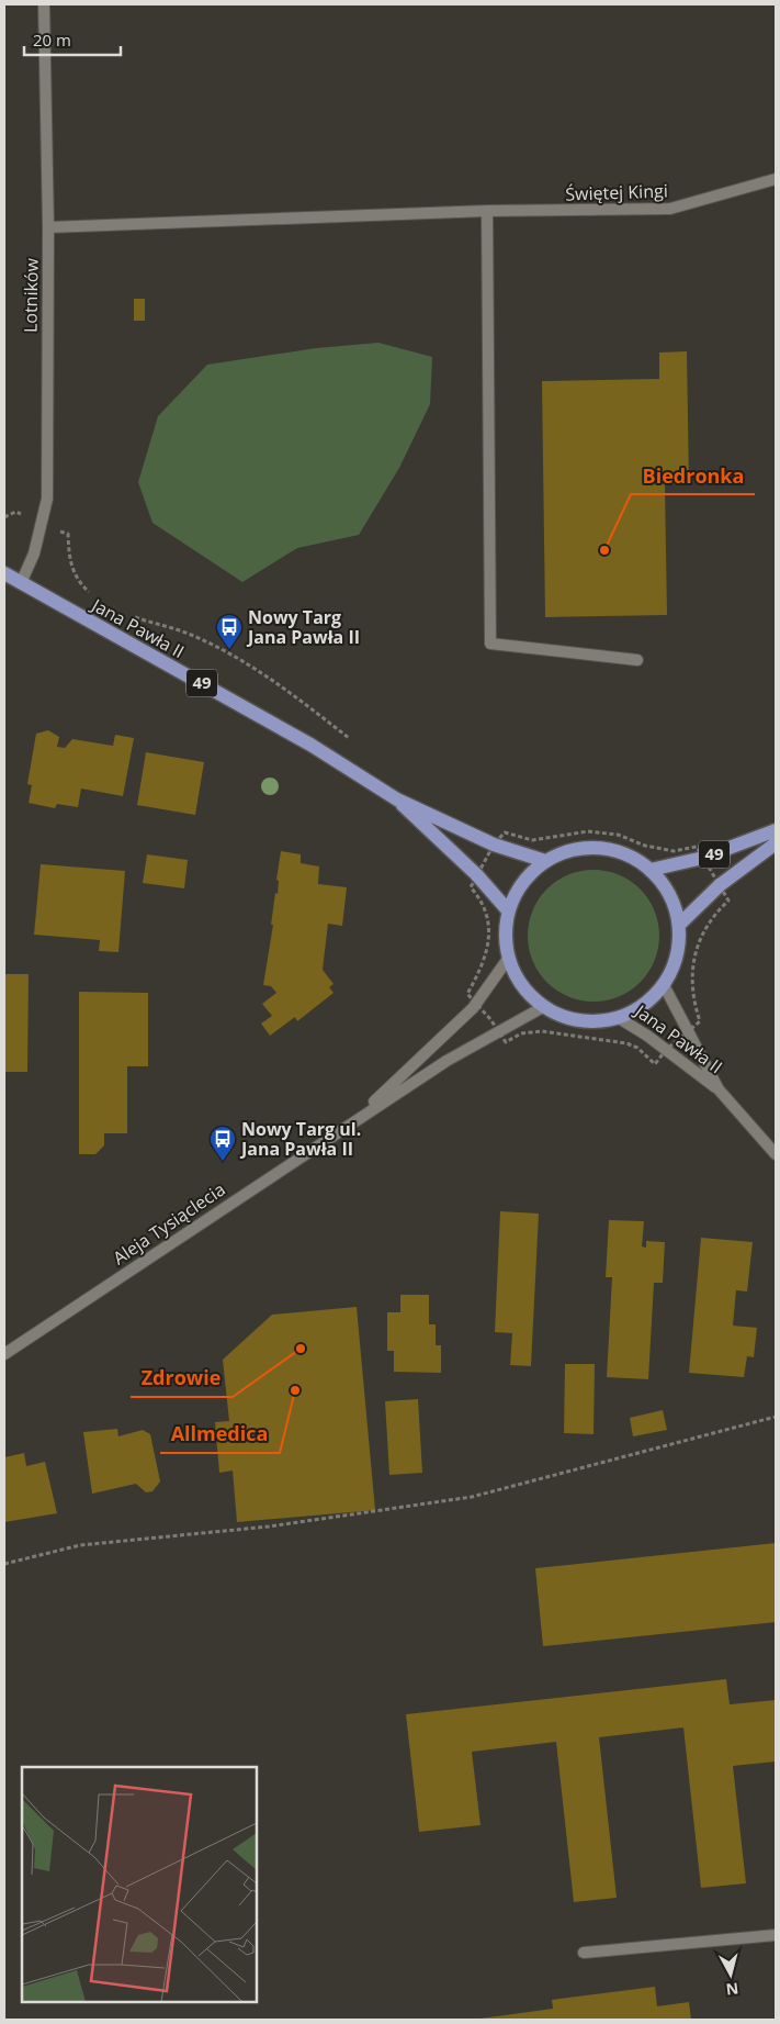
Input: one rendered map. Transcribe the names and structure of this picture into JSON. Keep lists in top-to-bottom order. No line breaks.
{"streets":{"main road":["Jana Pawła II","49"],"street":["Świętej Kingi","Lotników","Aleja Tysiąclecia"]},"crossings":[["Świętej Kingi","Lotników"],["Lotników","Jana Pawła II"],["Jana Pawła II","49"],["Jana Pawła II","Aleja Tysiąclecia"],["49","Aleja Tysiąclecia"]],"places":{"other":["Biedronka","Zdrowie","Allmedica"],"bus stop":["Nowy Targ Jana Pawła II","Nowy Targ ul. Jana Pawła II"]},"scale_bar":"20 m","north":"bottom"}
